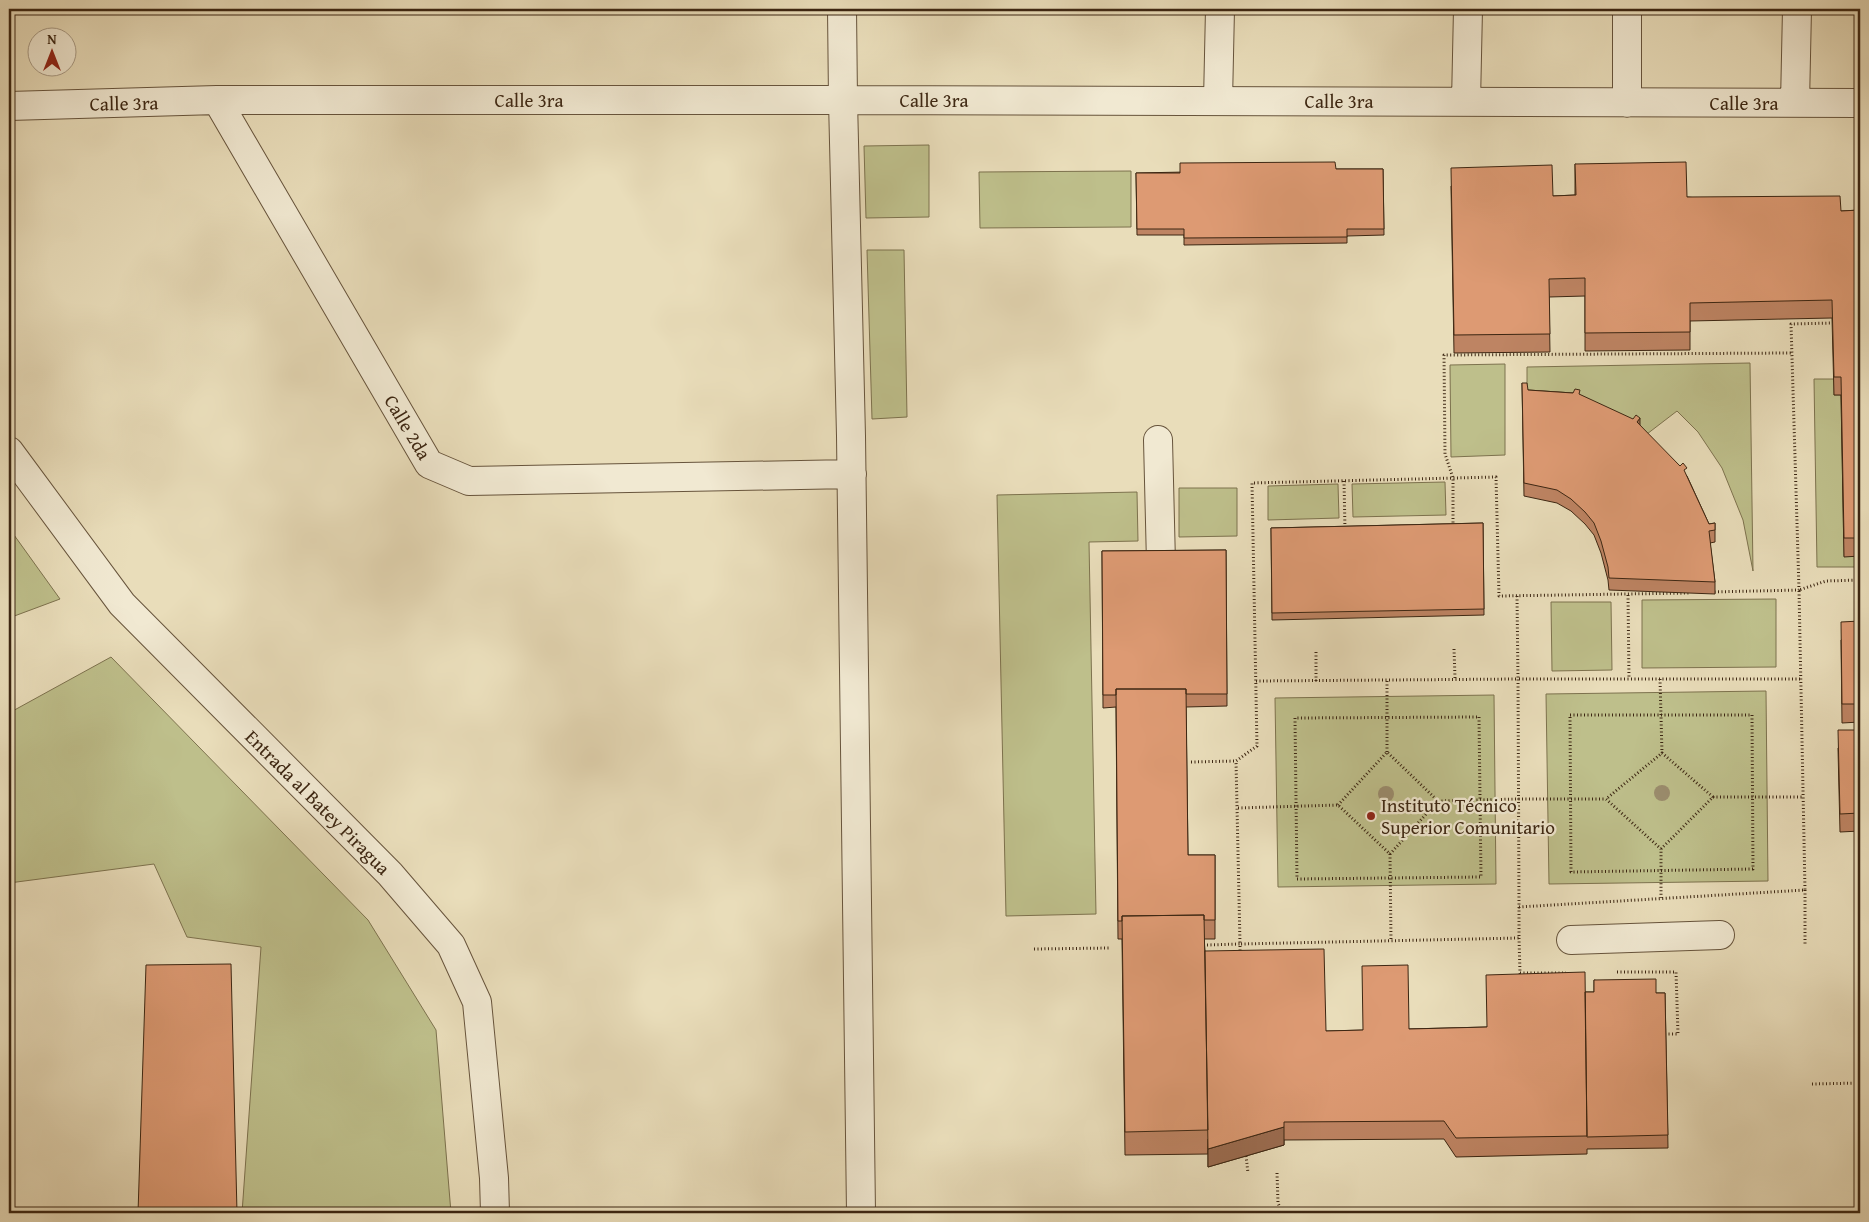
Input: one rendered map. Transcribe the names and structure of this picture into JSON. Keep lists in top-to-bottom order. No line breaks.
{"streets":{"street":["Calle 3ra","Calle 2da","Entrada al Batey Piragua"]},"crossings":[["Calle 3ra","Calle 2da"]],"places":["Instituto Técnico Superior Comunitario"],"north":"top"}
